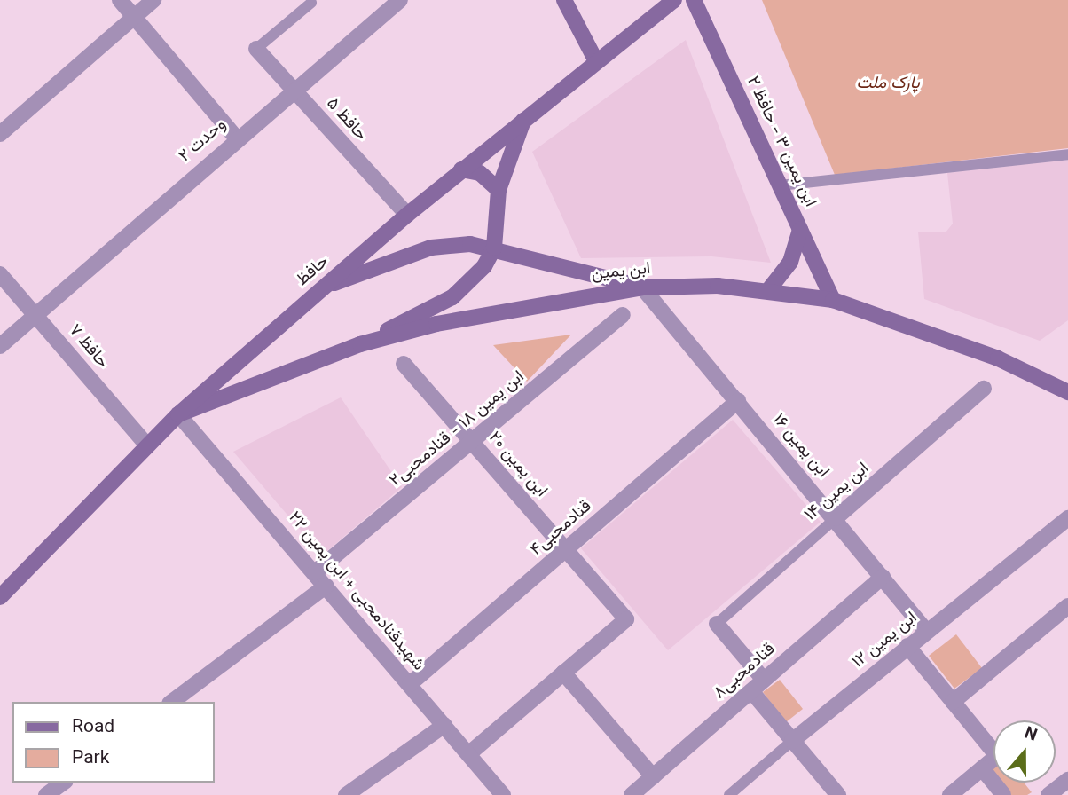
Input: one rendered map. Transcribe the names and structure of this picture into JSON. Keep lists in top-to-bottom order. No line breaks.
{"streets":{"main road":["ابن یمین ۳ - حافظ ۲","حافظ","ابن یمین"],"street":["حافظ ۵","وحدت ۲","حافظ ۷","ابن یمین ۱۸ - قنادمحبی۲","ابن یمین ۱۶","ابن یمین ۲۰","ابن یمین ۱۴","قنادمحبی۴","شهیدقنادمحبی + ابن یمین ۲۲","ابن یمین ۱۲","قنادمحبی۸"]},"crossings":[["حافظ ۵","وحدت ۲"],["حافظ ۵","حافظ"],["وحدت ۲","حافظ ۷"],["ابن یمین ۳ - حافظ ۲","ابن یمین"],["حافظ","ابن یمین"],["حافظ","حافظ ۷"],["حافظ","شهیدقنادمحبی + ابن یمین ۲۲"],["ابن یمین","ابن یمین ۱۶"],["ابن یمین","شهیدقنادمحبی + ابن یمین ۲۲"],["ابن یمین ۱۸ - قنادمحبی۲","ابن یمین ۲۰"],["ابن یمین ۱۸ - قنادمحبی۲","شهیدقنادمحبی + ابن یمین ۲۲"],["ابن یمین ۱۶","ابن یمین ۱۴"],["ابن یمین ۱۶","قنادمحبی۴"],["ابن یمین ۱۶","ابن یمین ۱۲"],["ابن یمین ۱۶","قنادمحبی۸"],["ابن یمین ۲۰","قنادمحبی۴"],["قنادمحبی۴","شهیدقنادمحبی + ابن یمین ۲۲"]],"parks":["پارک ملت"],"legend":["Road","Park"],"north":"top"}
